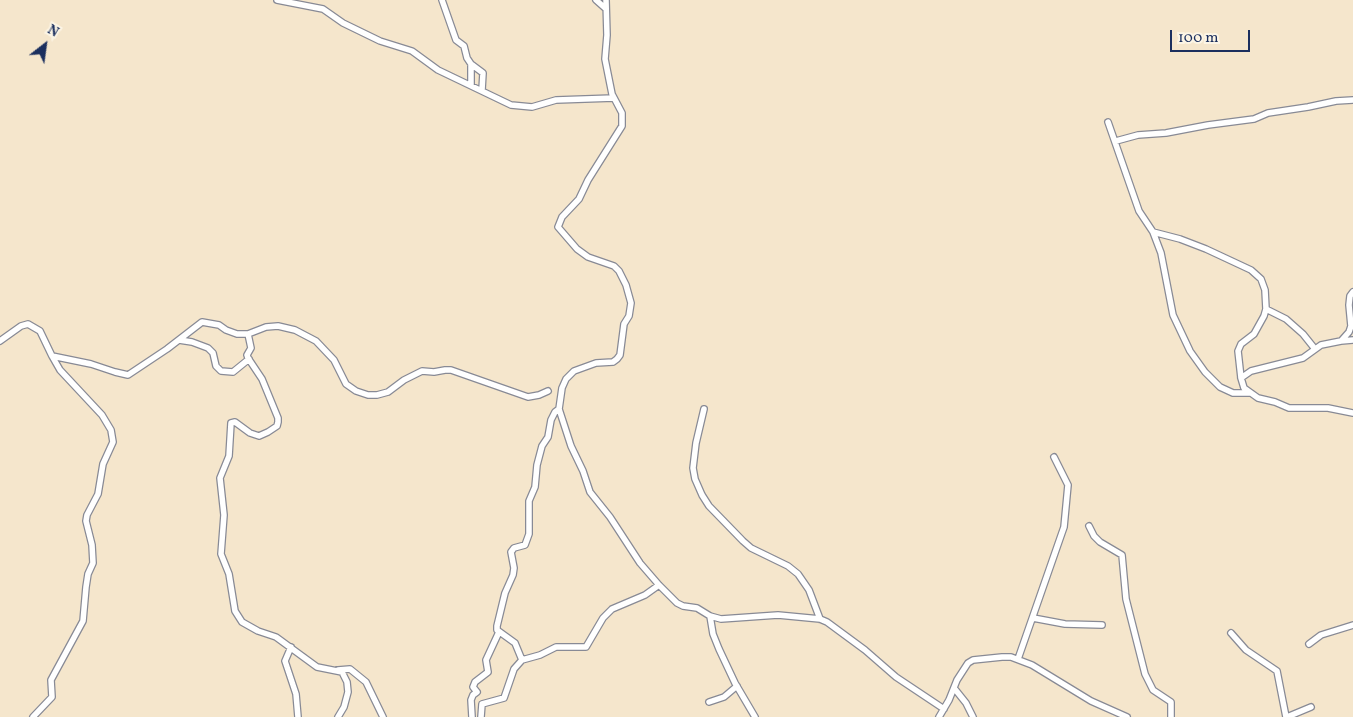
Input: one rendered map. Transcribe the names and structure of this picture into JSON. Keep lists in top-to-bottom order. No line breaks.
{"scale_bar":"100 m","north":"top right"}
